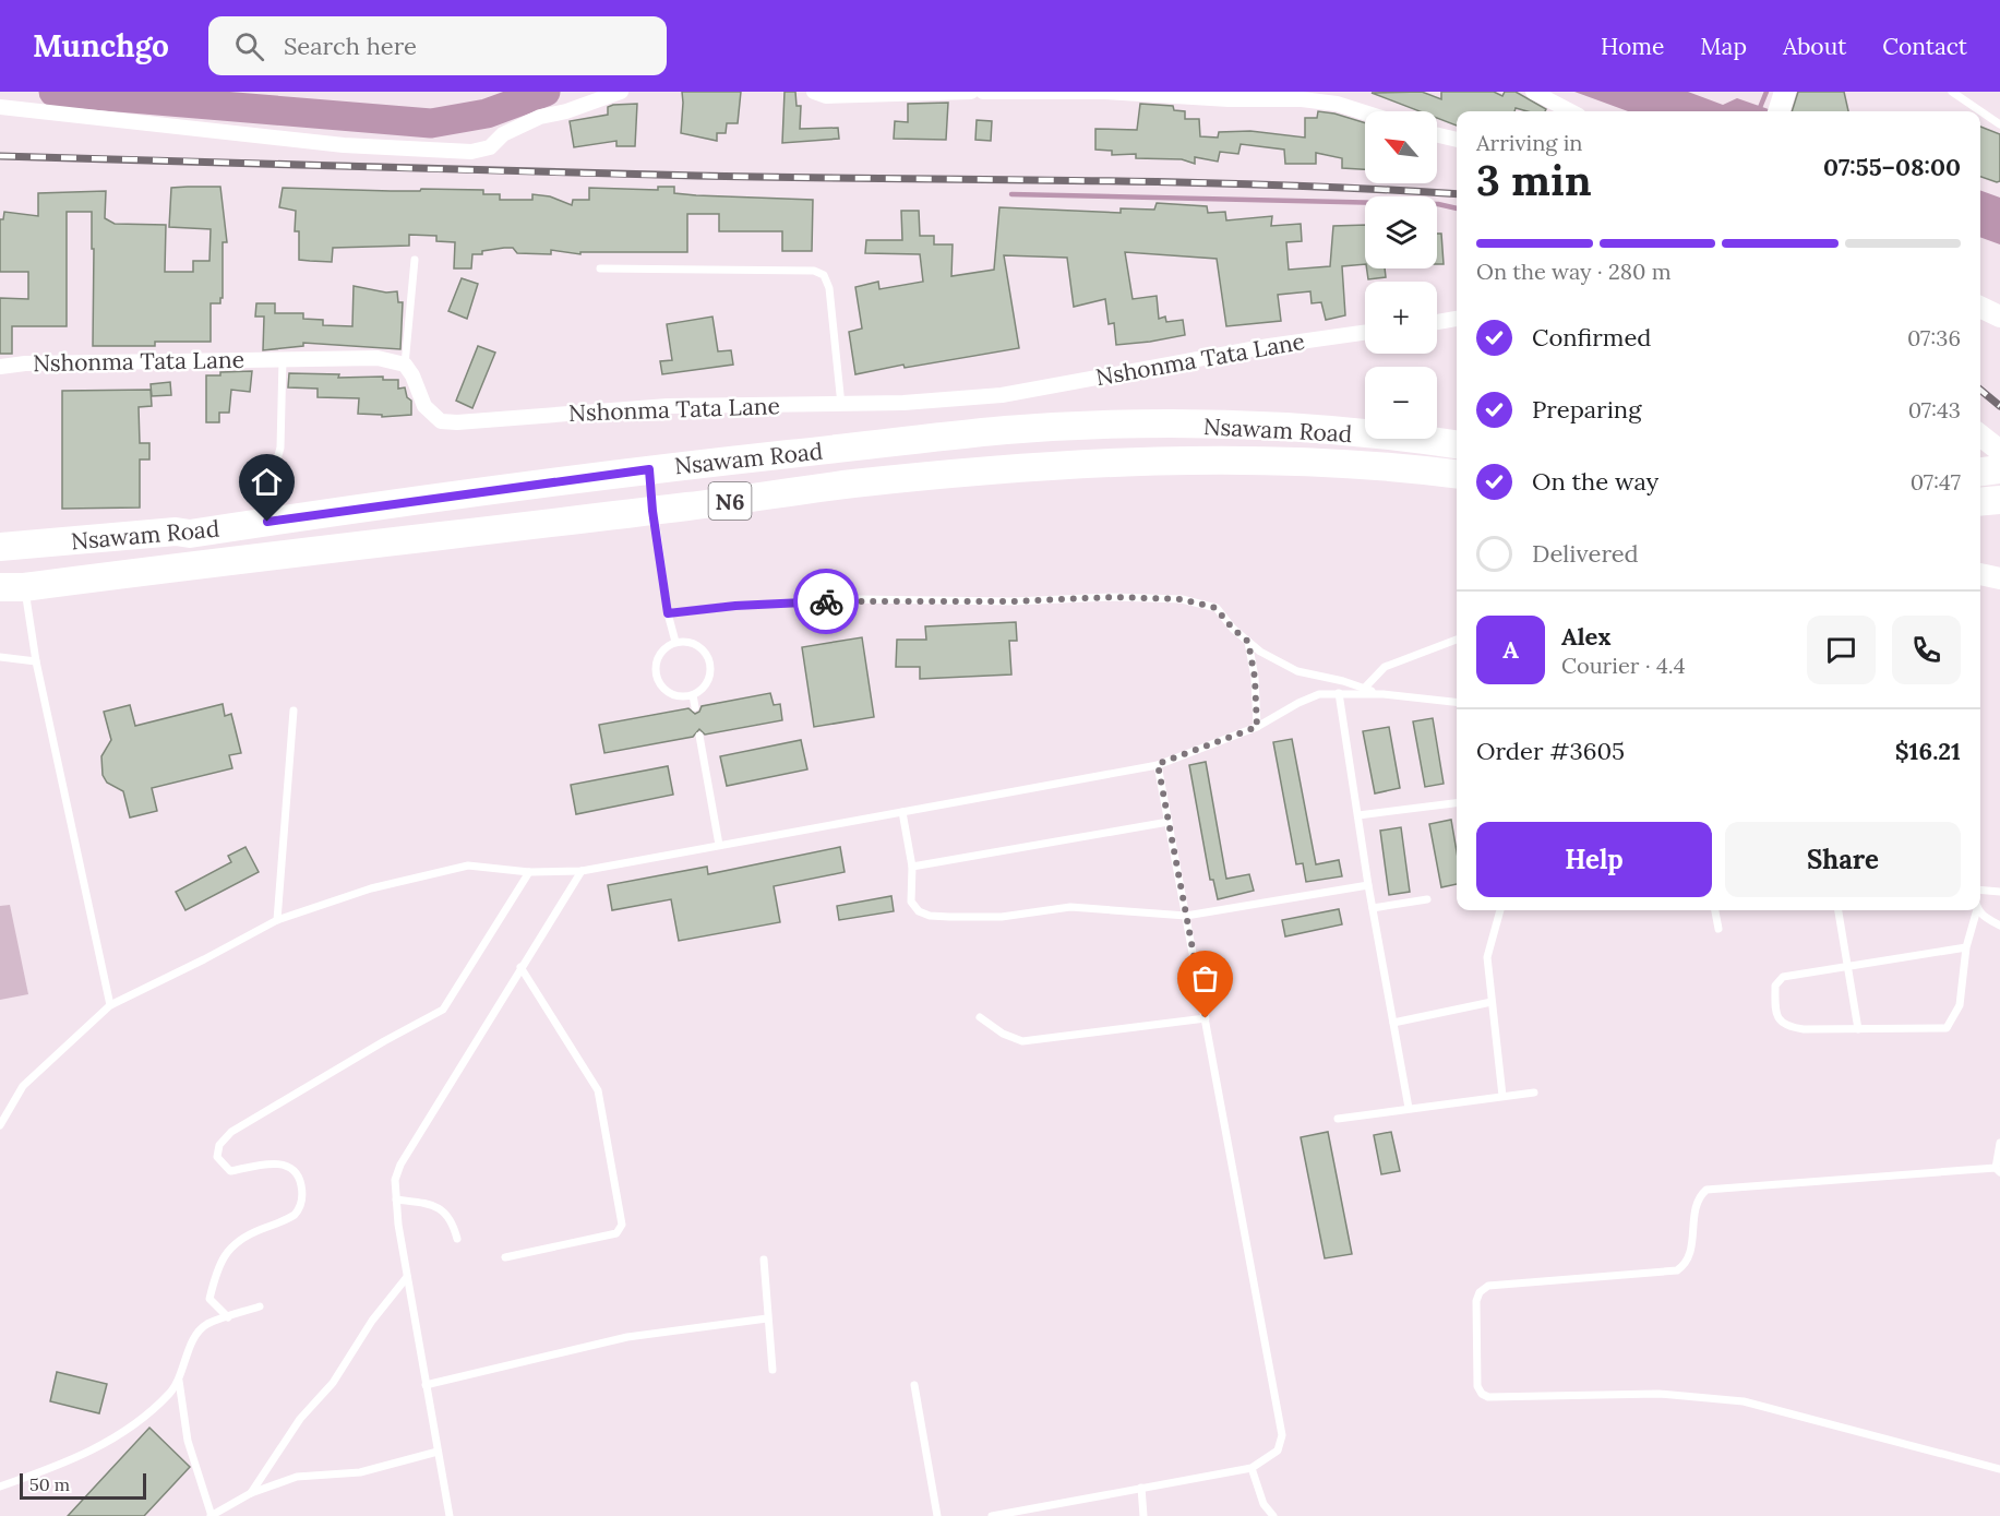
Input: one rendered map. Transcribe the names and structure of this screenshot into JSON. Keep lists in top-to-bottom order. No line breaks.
{"streets":{"highway":["Nsawam Road","N6"],"street":["Nshonma Tata Lane"]},"scale_bar":"50 m","north":"top left","page":{"header":"Munchgo","search":"Search here","nav":["Home","Map","About","Contact"],"map_buttons":["+","−"],"heading":["3 min","Arriving in","07:55–08:00"],"panel":["Alex","Courier · 4.4","Order #3605","$16.21"],"bar":"On the way · 280 m","list":[["Confirmed","07:36"],["Preparing","07:43"],["On the way","07:47"],"Delivered"],"round":"A","buttons":["Help","Share"],"scale":"50 m"}}
